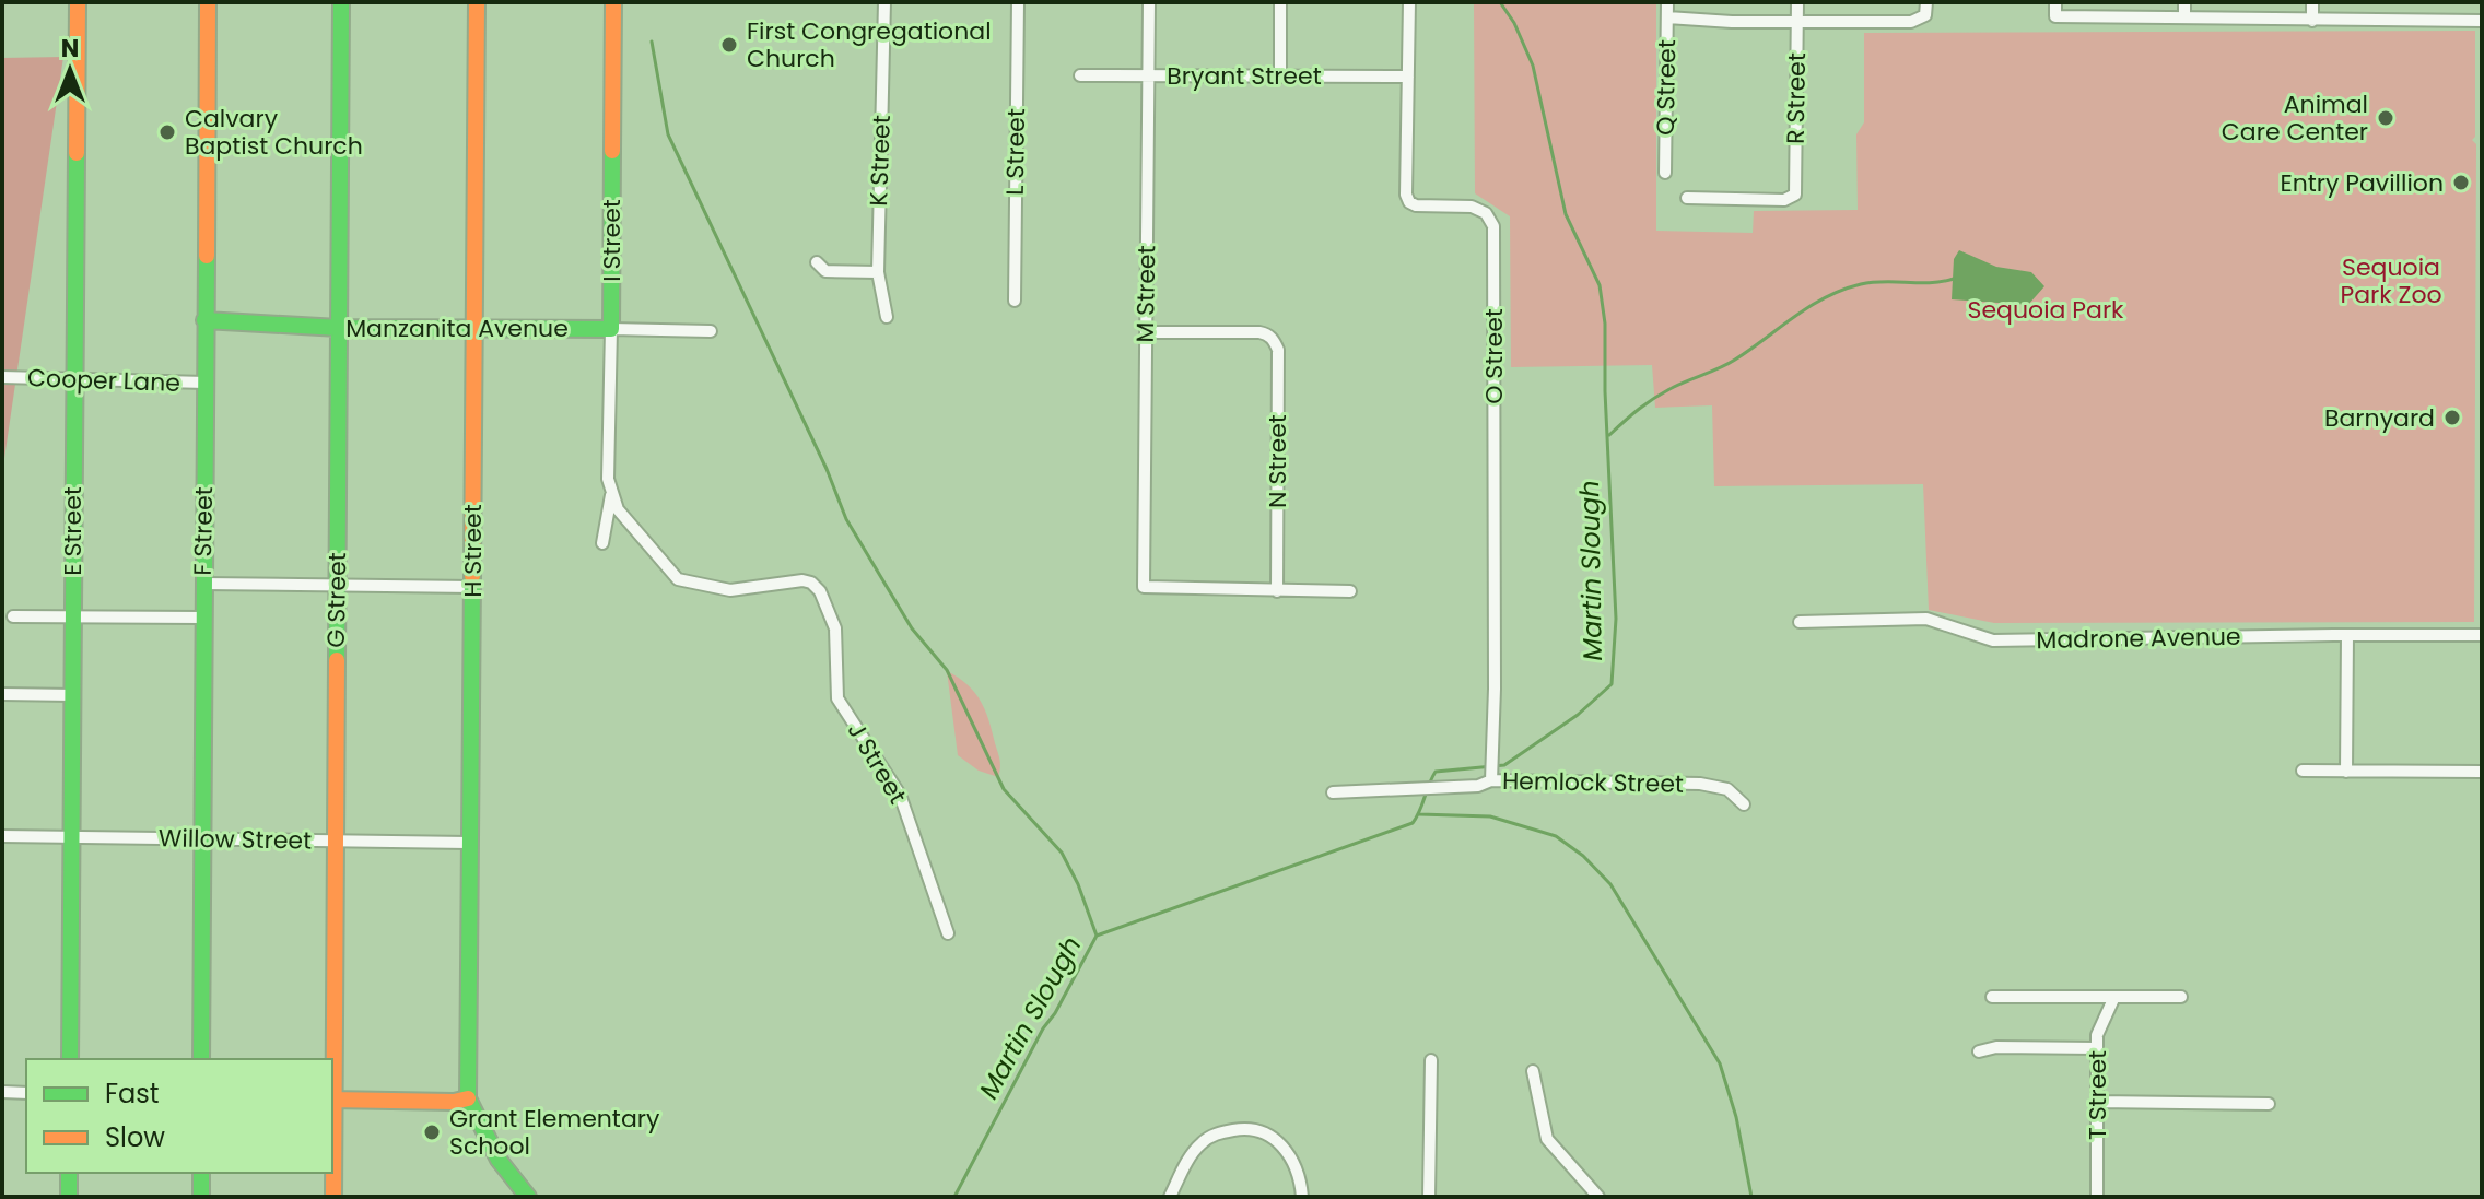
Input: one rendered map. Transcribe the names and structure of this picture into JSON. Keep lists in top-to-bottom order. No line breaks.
{"streets":{"street":["Bryant Street","Q Street","R Street","L Street","K Street","I Street","M Street","Manzanita Avenue","O Street","Cooper Lane","N Street","E Street","F Street","H Street","G Street","Madrone Avenue","J Street","Hemlock Street","Willow Street","T Street"]},"crossings":[["Bryant Street","M Street"],["Bryant Street","O Street"],["I Street","Manzanita Avenue"],["I Street","J Street"],["M Street","N Street"],["Manzanita Avenue","F Street"],["Manzanita Avenue","H Street"],["Manzanita Avenue","G Street"],["O Street","Hemlock Street"],["Cooper Lane","E Street"],["Cooper Lane","F Street"],["E Street","Willow Street"],["F Street","Willow Street"],["H Street","Willow Street"],["G Street","Willow Street"]],"water":["Martin Slough"],"parks":["Sequoia Park Zoo","Sequoia Park"],"places":["First Congregational Church","Animal Care Center","Calvary Baptist Church","Entry Pavillion","Barnyard","Grant Elementary School"],"legend":["Fast","Slow"],"north":"top"}
